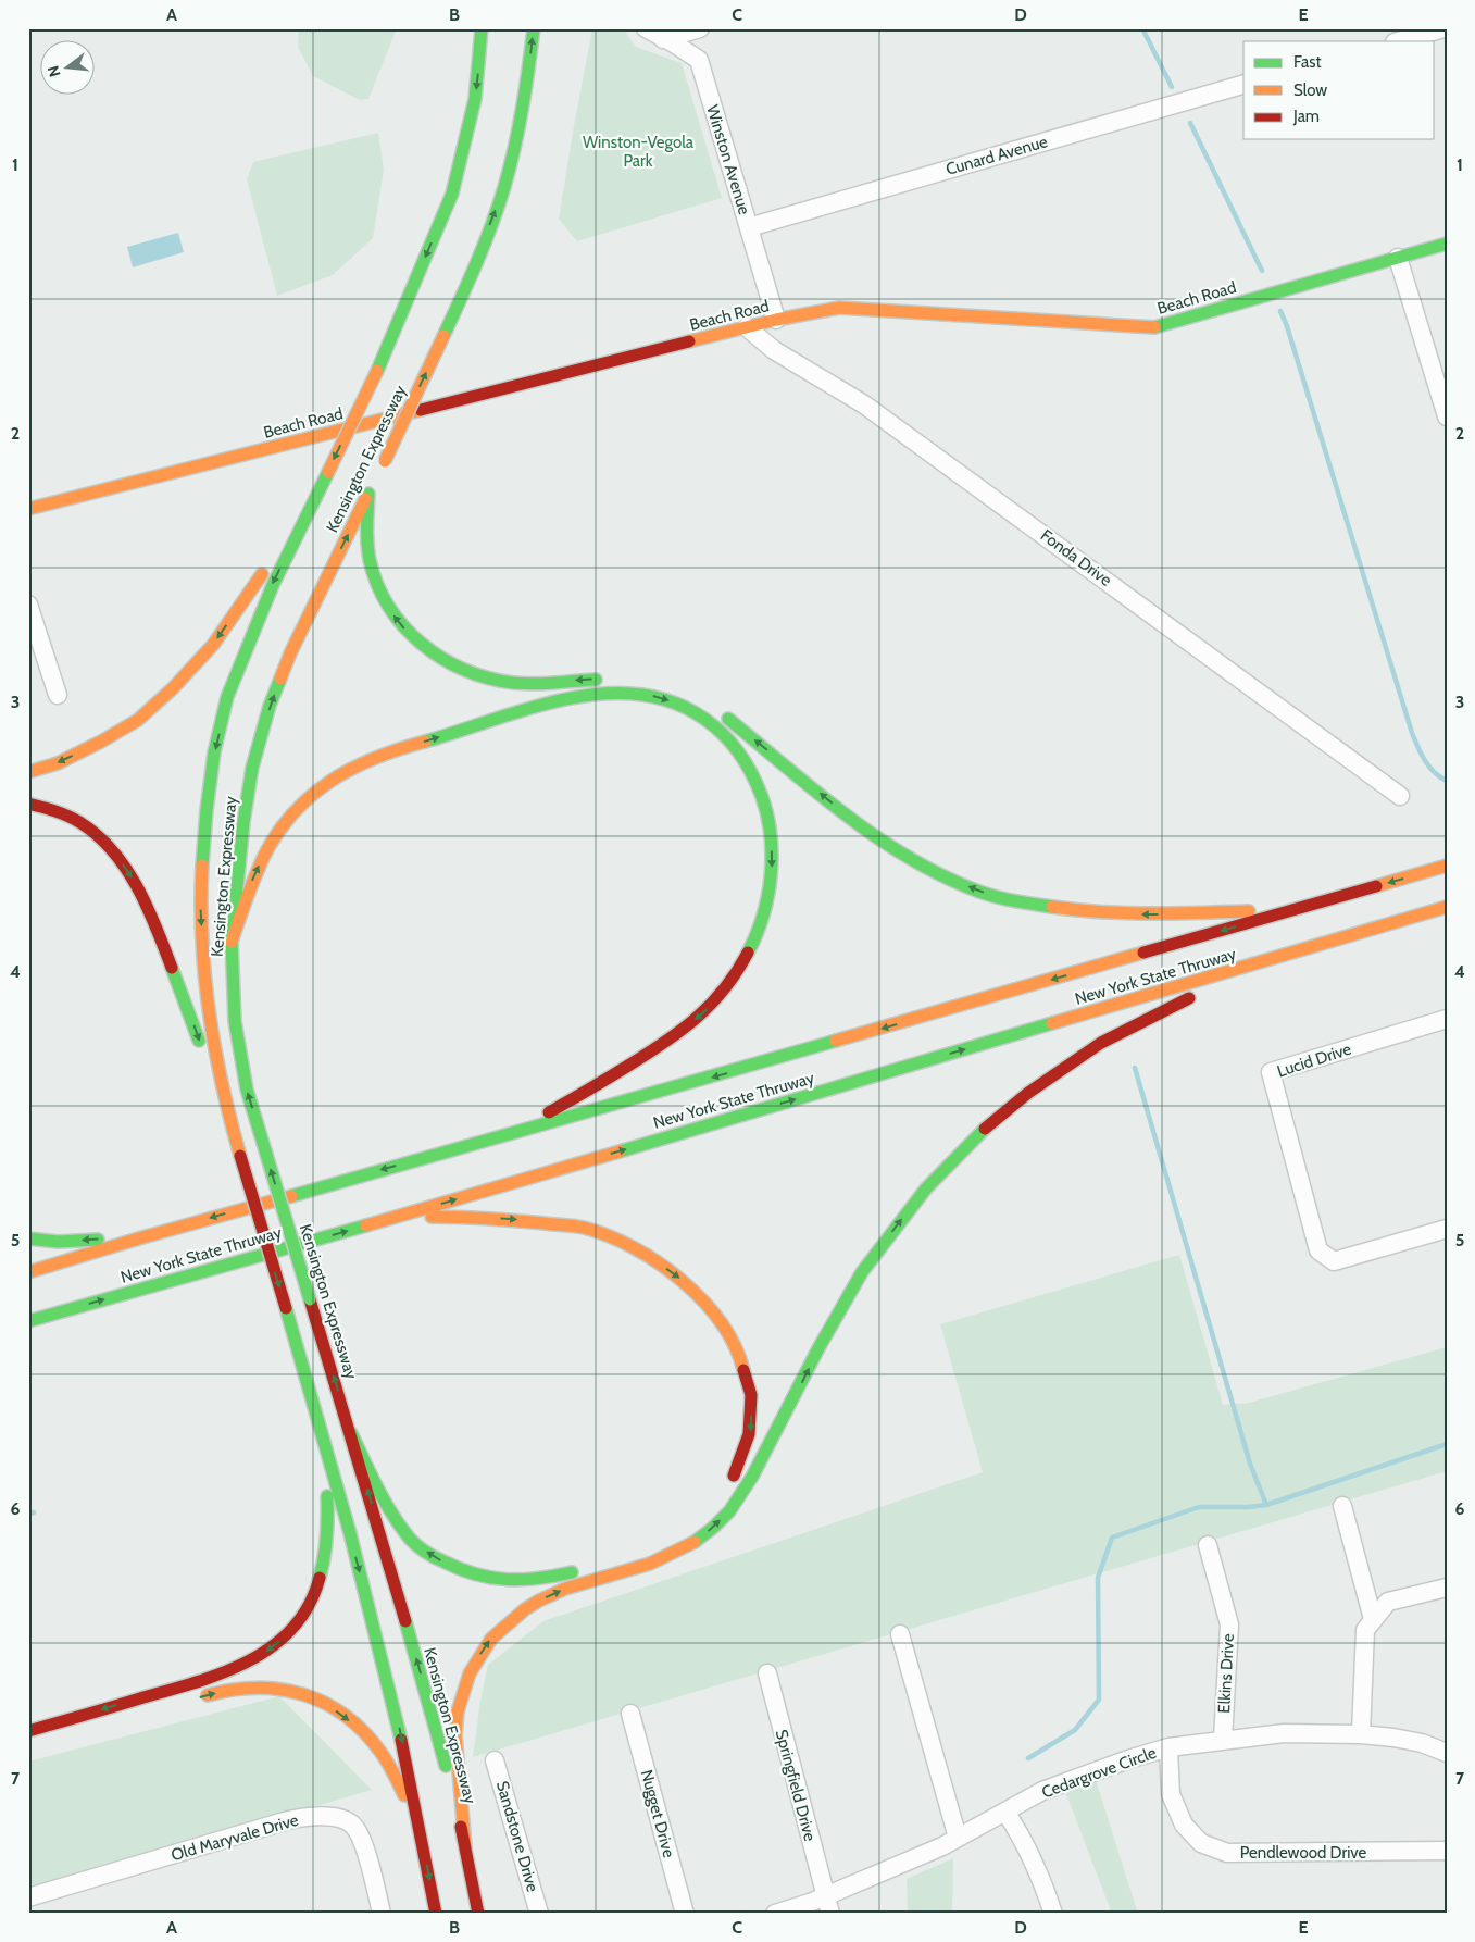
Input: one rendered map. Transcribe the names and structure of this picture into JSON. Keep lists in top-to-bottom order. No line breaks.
{"streets":{"main road":["Beach Road","Kensington Expressway","New York State Thruway"],"street":["Cunard Avenue","Winston Avenue","Fonda Drive","Lucid Drive","Elkins Drive","Cedargrove Circle","Springfield Drive","Nugget Drive","Sandstone Drive","Old Maryvale Drive","Pendlewood Drive"]},"crossings":[["Cunard Avenue","Winston Avenue"],["Winston Avenue","Beach Road"],["Beach Road","Fonda Drive"],["Elkins Drive","Cedargrove Circle"],["Cedargrove Circle","Springfield Drive"],["Cedargrove Circle","Pendlewood Drive"]],"parks":["Winston-Vegola Park"],"legend":["Fast","Slow","Jam"],"north":"left","grid":{"columns":["A","B","C","D","E"],"rows":["1","2","3","4","5","6","7"]}}
